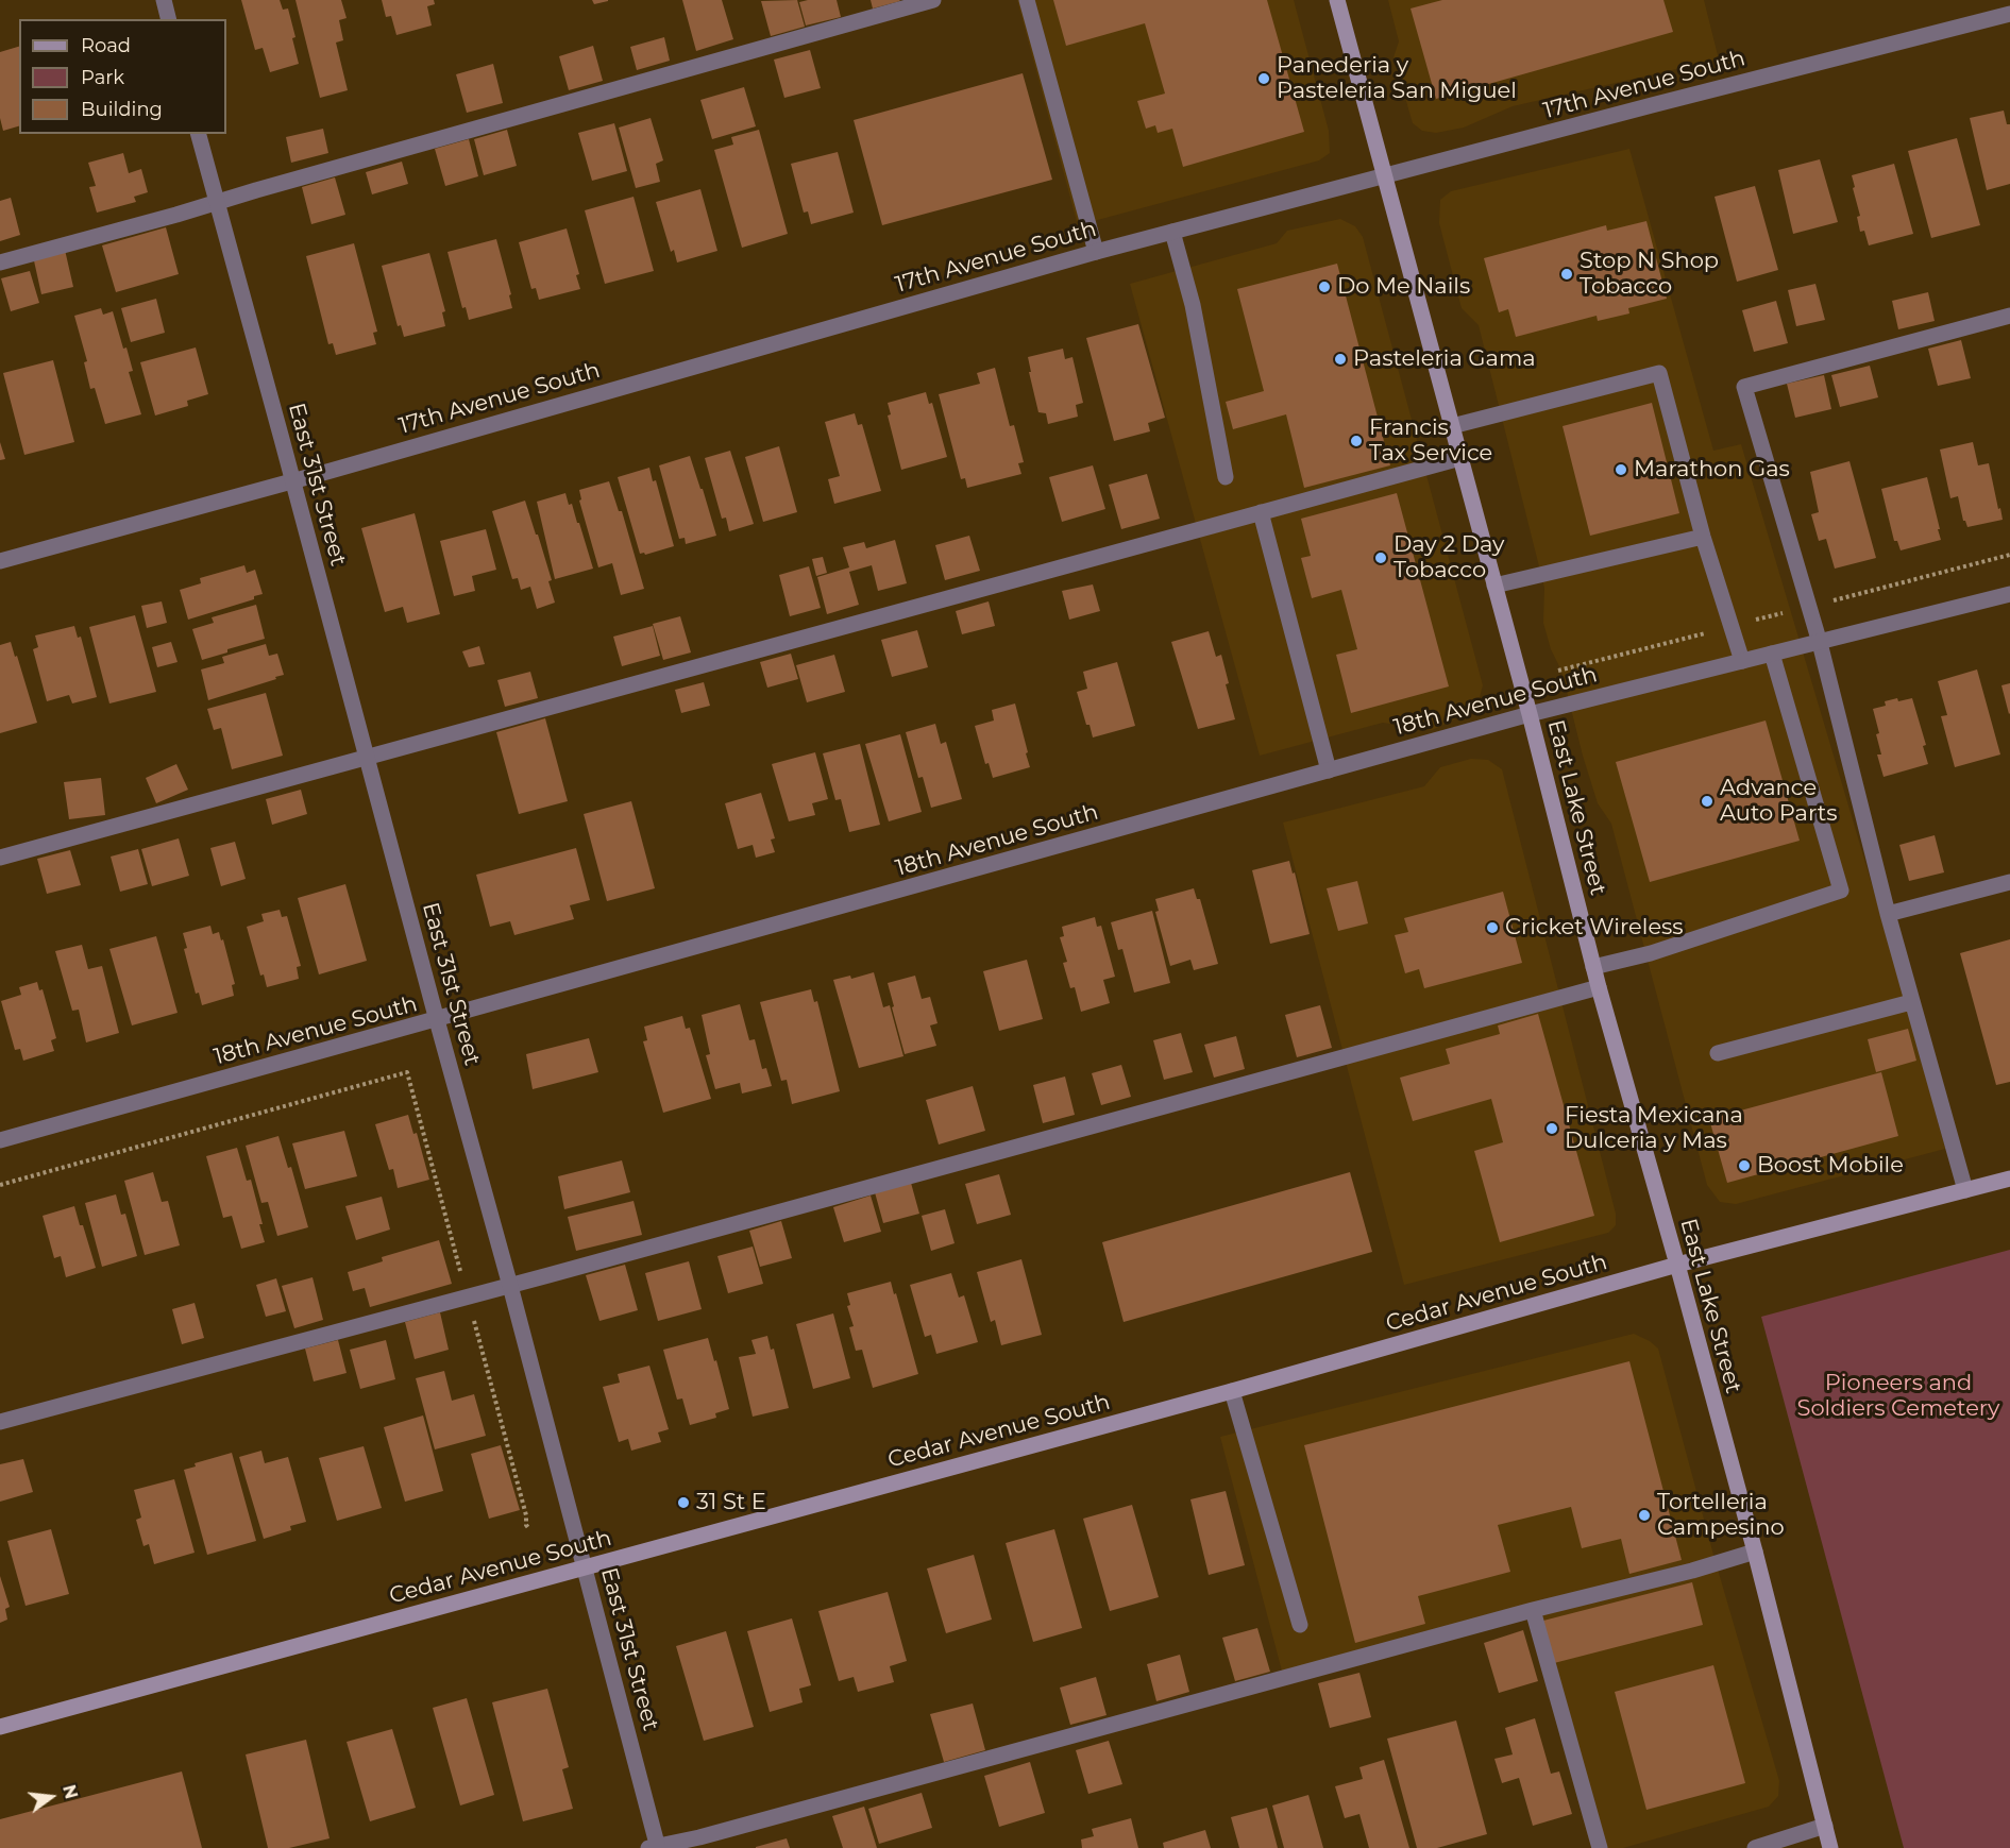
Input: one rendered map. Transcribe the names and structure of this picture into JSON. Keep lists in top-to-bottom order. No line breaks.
{"streets":{"main road":["East Lake Street","Cedar Avenue South"],"street":["17th Avenue South","East 31st Street","18th Avenue South"]},"crossings":[["17th Avenue South","East 31st Street"],["17th Avenue South","East Lake Street"],["East 31st Street","18th Avenue South"],["East 31st Street","Cedar Avenue South"],["18th Avenue South","East Lake Street"],["East Lake Street","Cedar Avenue South"]],"parks":["Pioneers and Soldiers Cemetery"],"places":["Panederia y Pasteleria San Miguel","Stop N Shop Tobacco","Do Me Nails","Pasteleria Gama","Francis Tax Service","Marathon Gas","Day 2 Day Tobacco","Advance Auto Parts","Cricket Wireless","Fiesta Mexicana Dulceria y Mas","Boost Mobile","31 St E","Tortelleria Campesino"],"legend":["Road","Park","Building"],"north":"right"}
